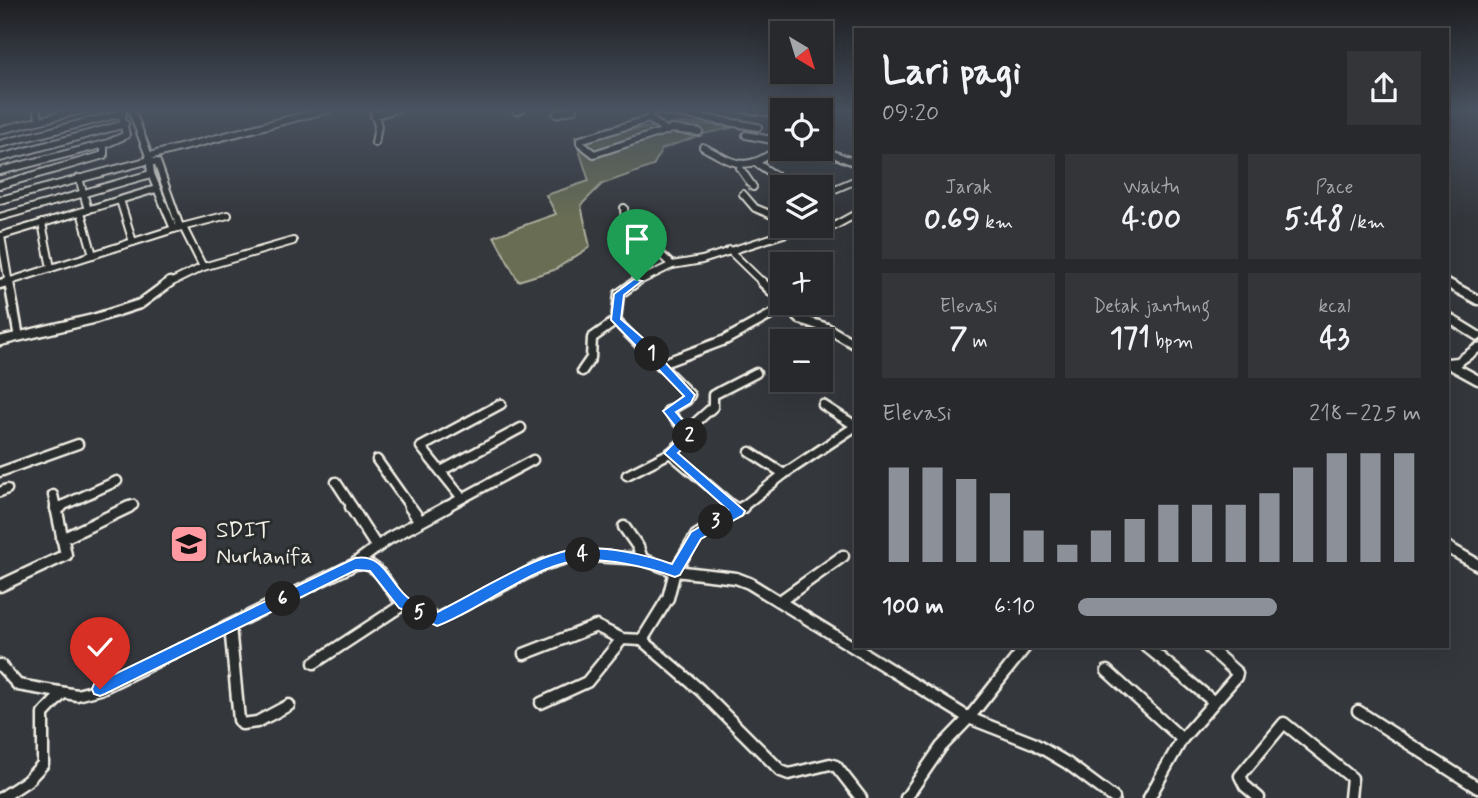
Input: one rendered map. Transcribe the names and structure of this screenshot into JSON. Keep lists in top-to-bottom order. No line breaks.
{"places":{"school or university":["SDIT Nurhanifa"]},"north":"bottom right","page":{"map_buttons":["+","−"],"heading":["Lari pagi","09:20"],"stats":[["Jarak","0.69 km"],["Waktu","4:00"],["Pace","5:48 /km"],["Elevasi","7 m"],["Detak jantung","171 bpm"],["kcal","43"]],"pins":["1","2","3","4","6","5"],"chart":["Elevasi","218–225 m"],"list":[{"name":"100 m","note":"6:10"}]}}
